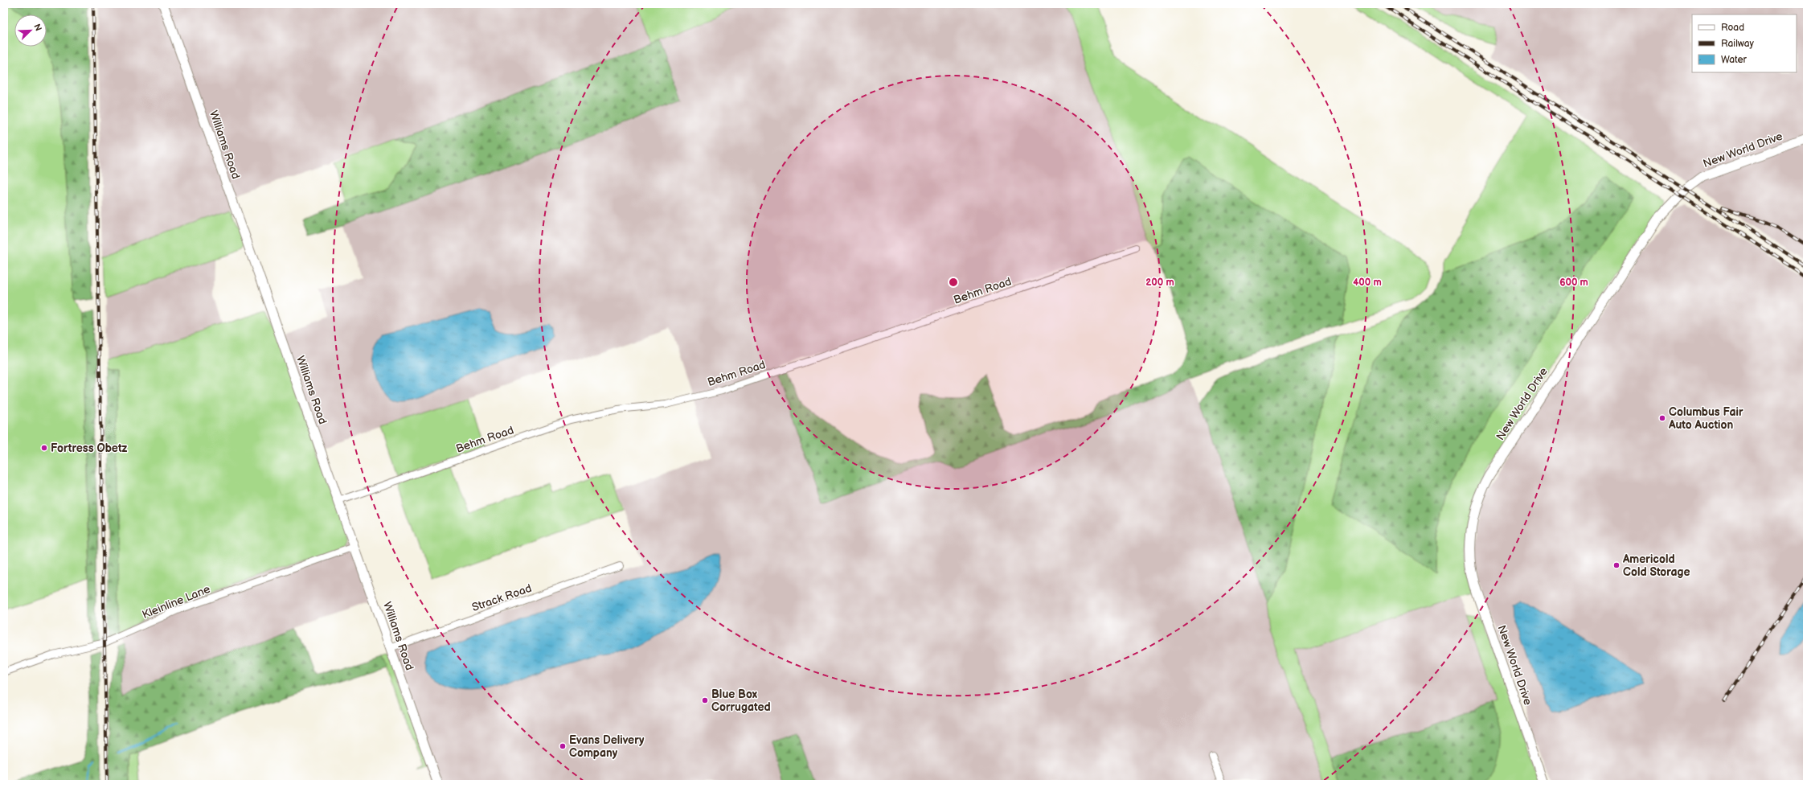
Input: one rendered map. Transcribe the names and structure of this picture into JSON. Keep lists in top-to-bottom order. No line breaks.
{"streets":{"main road":["Williams Road","New World Drive"],"street":["Behm Road","Strack Road","Kleinline Lane"]},"crossings":[["Williams Road","Behm Road"],["Williams Road","Strack Road"],["Williams Road","Kleinline Lane"]],"places":["Columbus Fair Auto Auction","Fortress Obetz","Americold Cold Storage","Blue Box Corrugated","Evans Delivery Company"],"legend":["Road","Railway","Water"],"north":"top right","rings":["200 m","400 m","600 m"]}
